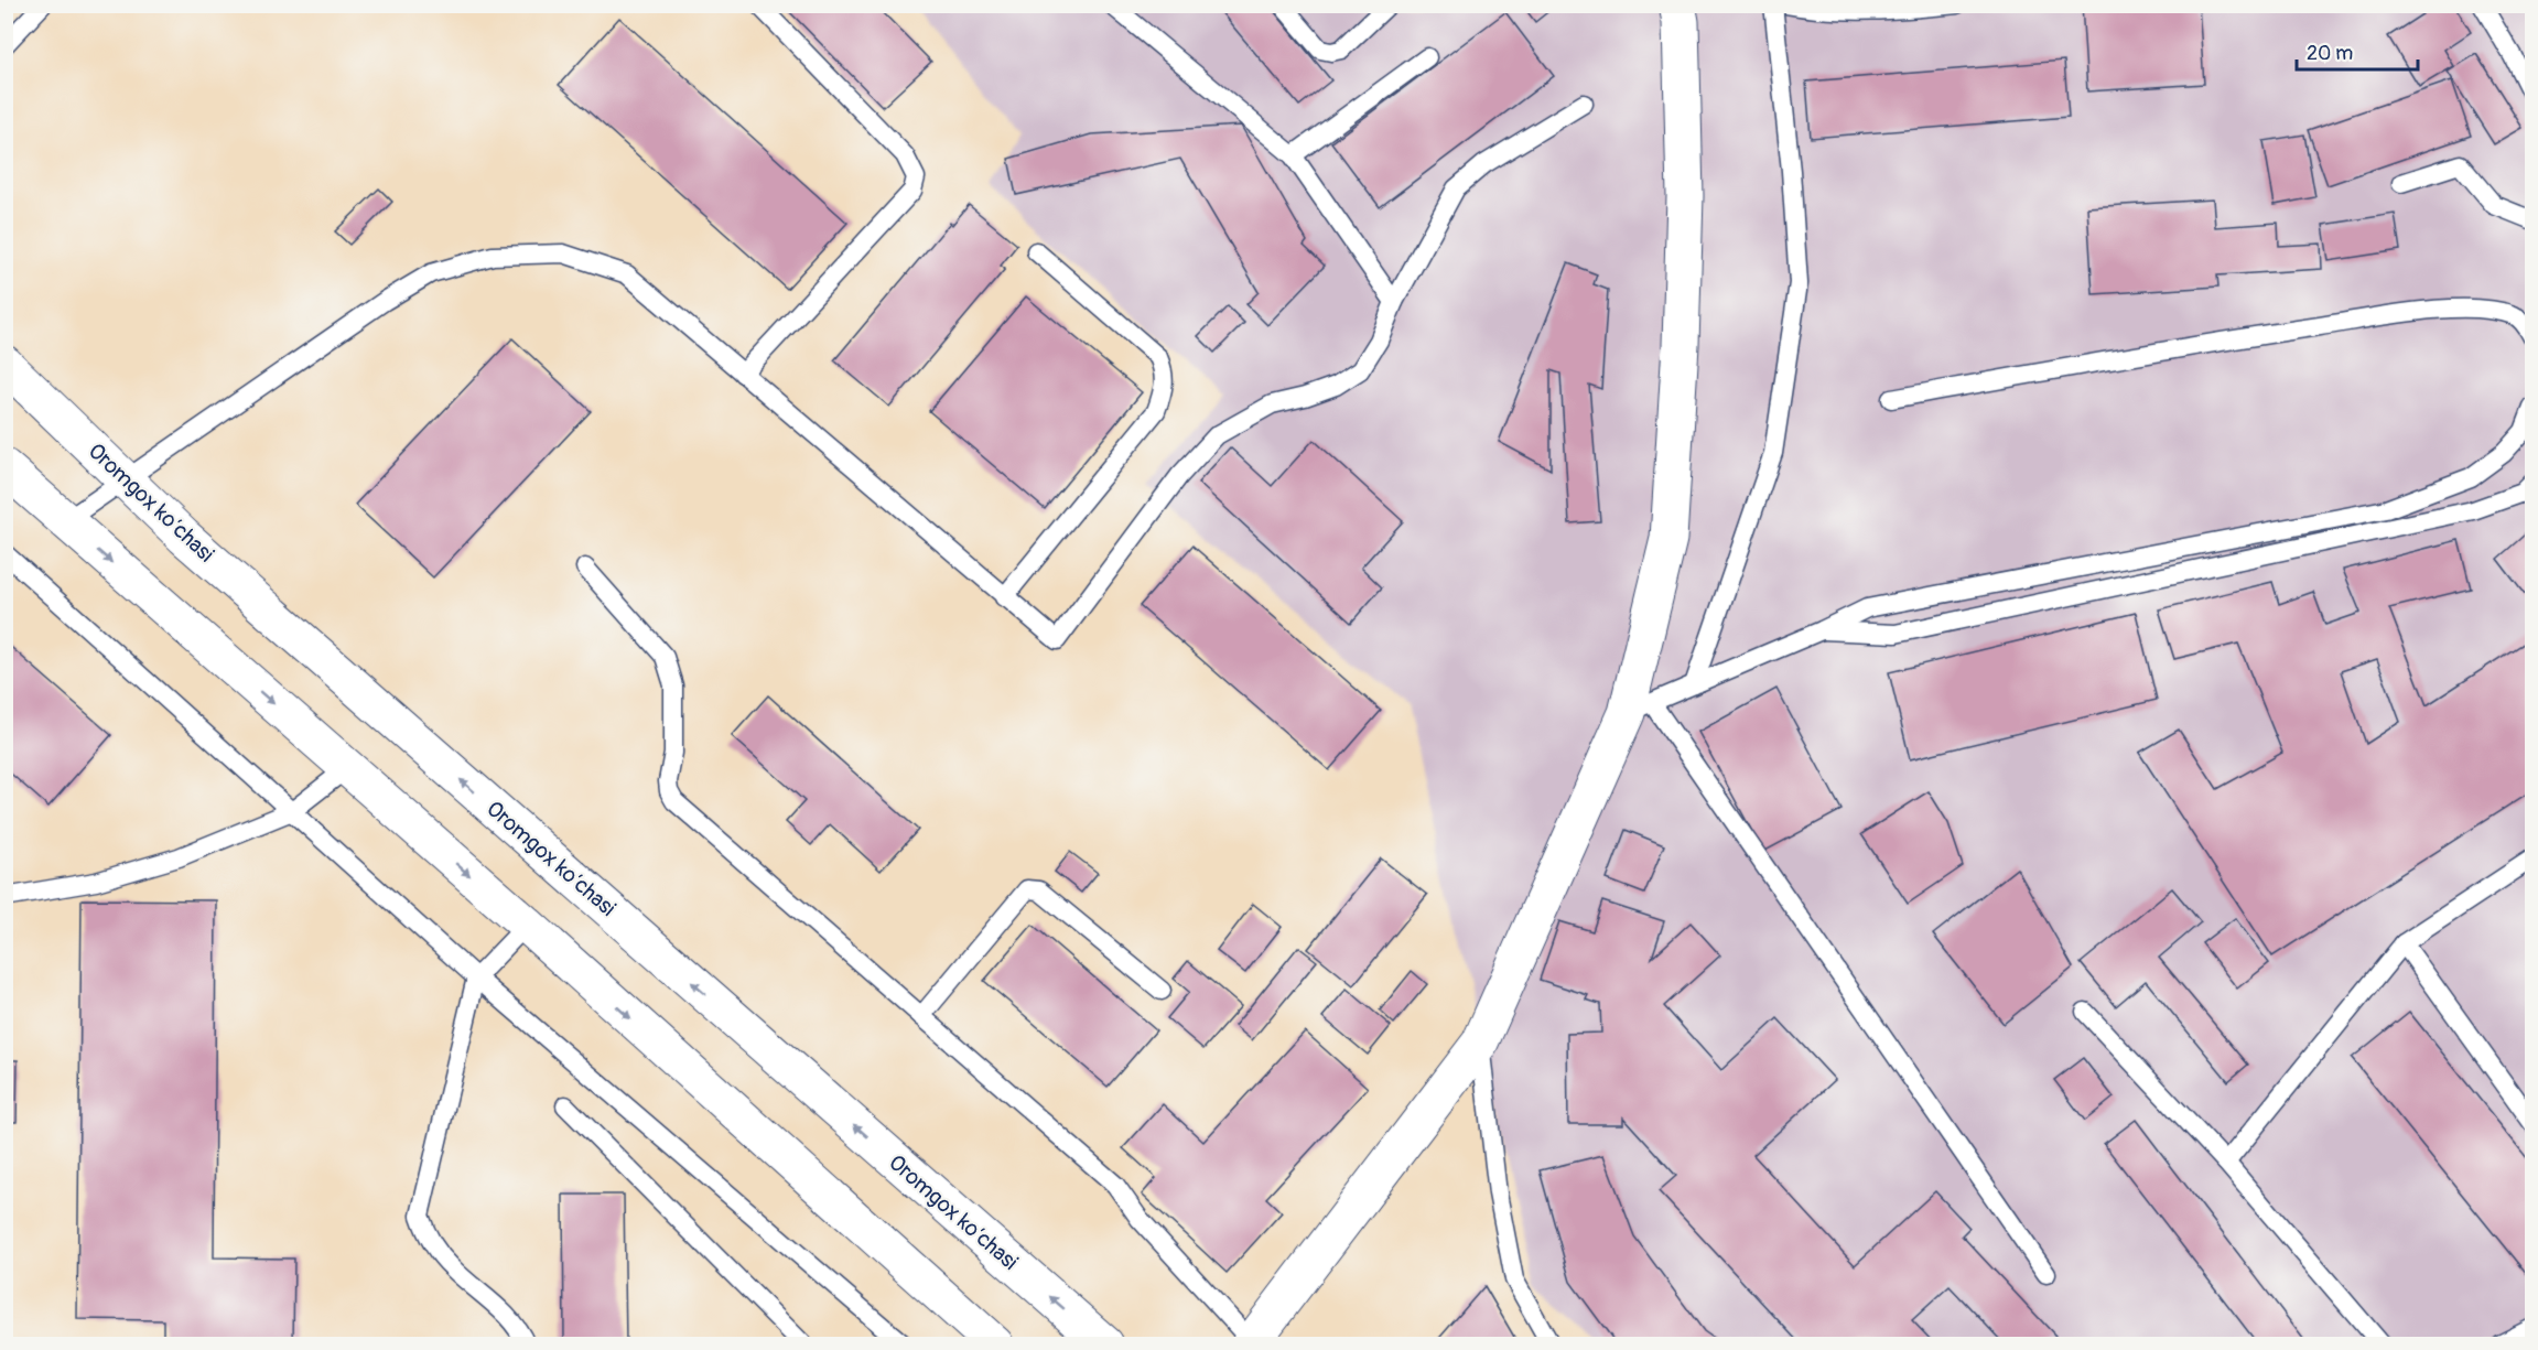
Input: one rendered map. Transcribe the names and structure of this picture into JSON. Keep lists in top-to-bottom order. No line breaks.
{"streets":{"main road":["Oromgox ko‘chasi"]},"scale_bar":"20 m"}
